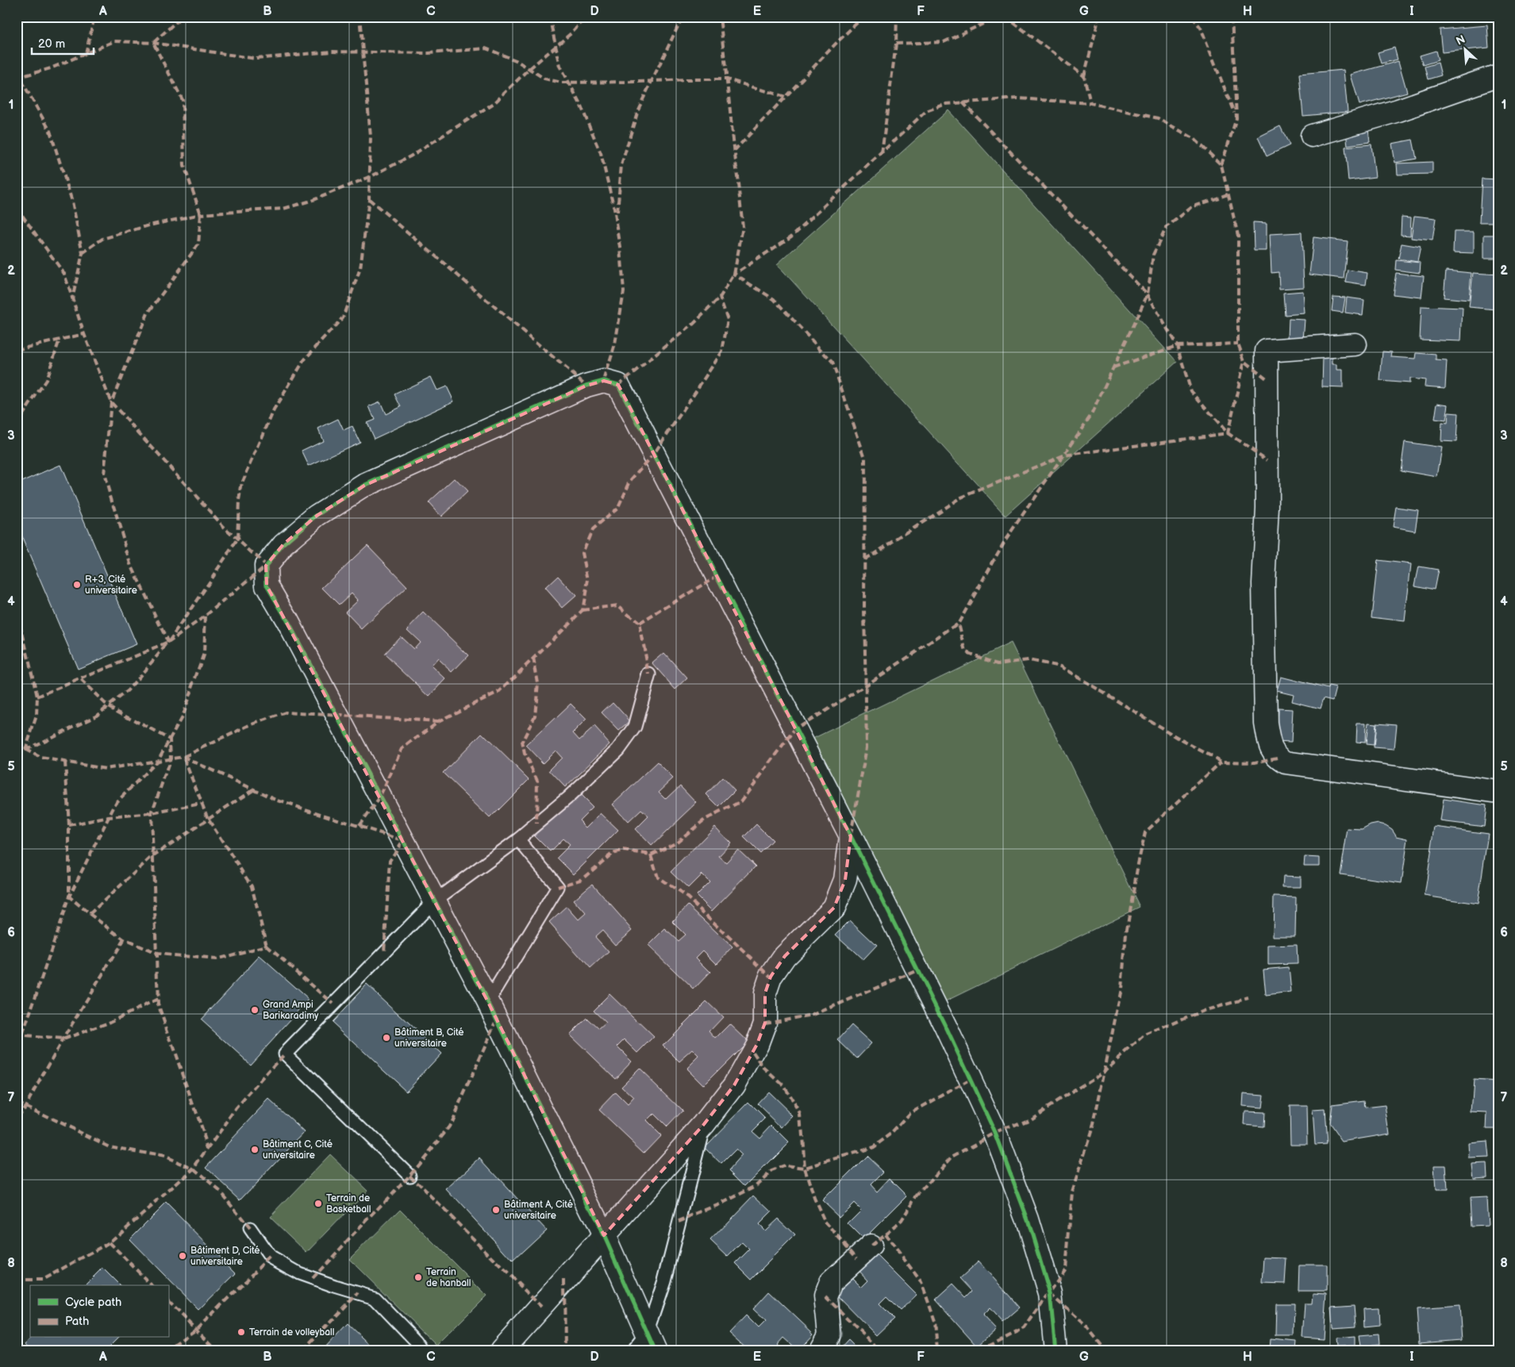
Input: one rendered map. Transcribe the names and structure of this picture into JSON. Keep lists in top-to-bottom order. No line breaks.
{"places":["R+3, Cité universitaire","Grand Ampi Barikaradimy","Bâtiment B, Cité universitaire","Bâtiment C, Cité universitaire","Terrain de Basketball","Bâtiment A, Cité universitaire","Bâtiment D, Cité universitaire","Terrain de hanball","Terrain de volleyball"],"legend":["Cycle path","Path"],"scale_bar":"20 m","north":"top left","grid":{"columns":["A","B","C","D","E","F","G","H","I"],"rows":["1","2","3","4","5","6","7","8"]}}
